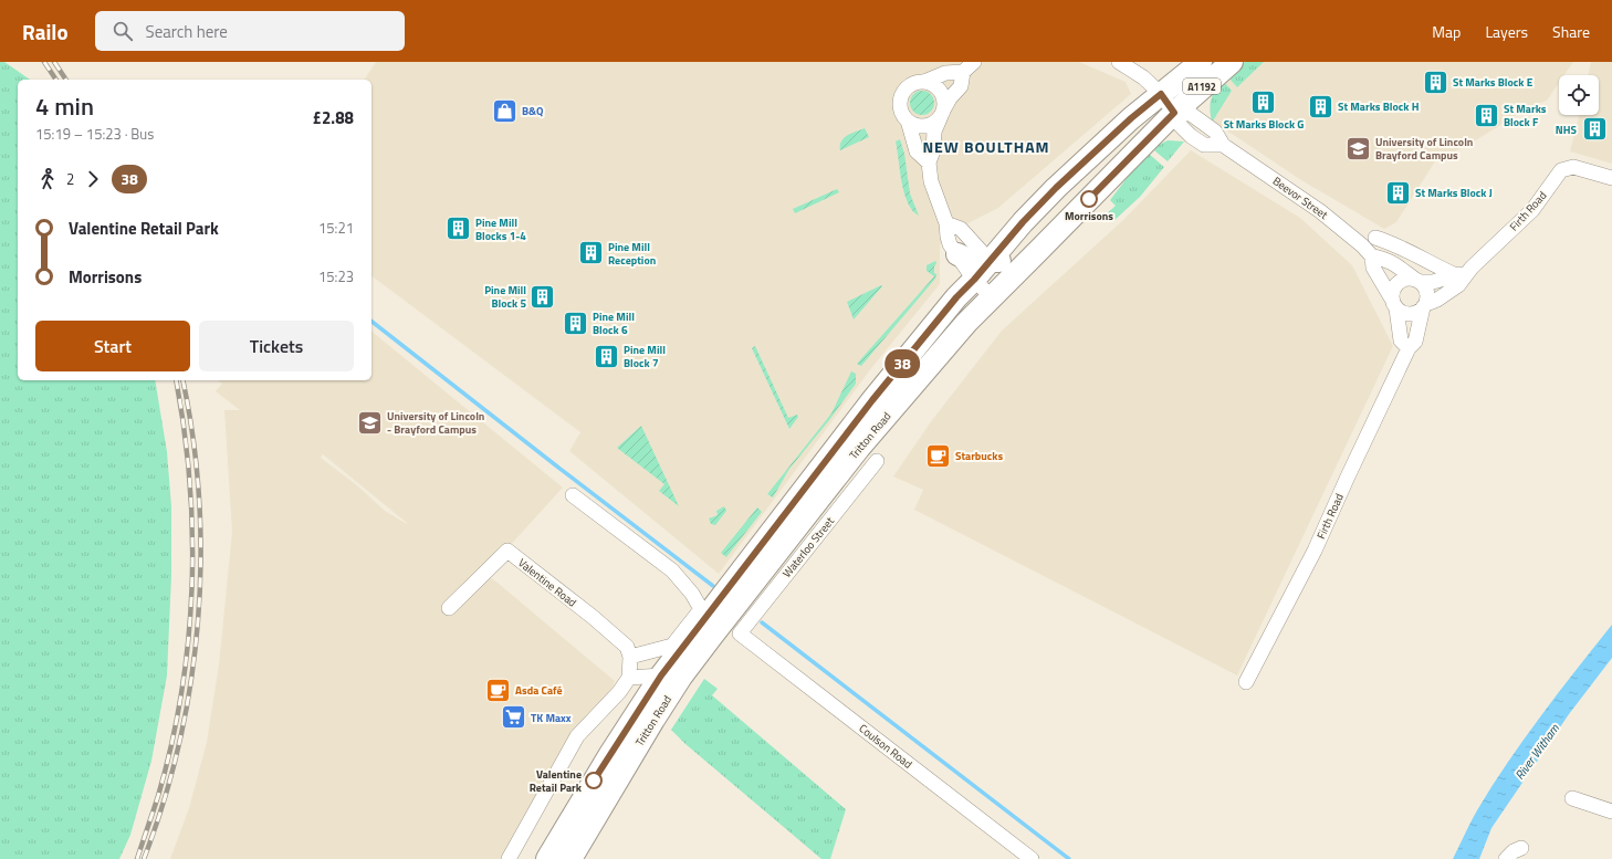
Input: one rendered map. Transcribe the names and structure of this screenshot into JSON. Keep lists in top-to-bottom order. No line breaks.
{"streets":{"main road":["A1192","Tritton Road"],"street":["Beevor Street","Firth Road","Waterloo Street","Valentine Road","Coulson Road"]},"crossings":[["Beevor Street","Firth Road"],["Beevor Street","Tritton Road"],["Waterloo Street","Coulson Road"]],"districts":["NEW BOULTHAM"],"water":["River Witham"],"places":{"building":["St Marks Block E","St Marks Block G","St Marks Block H","St Marks Block F","NHS","St Marks Block J","Pine Mill Blocks 1-4","Pine Mill Reception","Pine Mill Block 5","Pine Mill Block 6","Pine Mill Block 7"],"shop":["B&Q"],"school or university":["University of Lincoln Brayford Campus","University of Lincoln - Brayford Campus"],"other":["Morrisons","Valentine Retail Park"],"cafe":["Starbucks","Asda Café"],"supermarket":["TK Maxx"]},"lines":["bus line 38"],"page":{"header":"Railo","search":"Search here","nav":["Map","Layers","Share"],"on_map":"38","heading":["4 min","15:19 – 15:23 · Bus","£2.88"],"legs":["2","38"],"list":[{"name":"Valentine Retail Park","value":"15:21"},{"name":"Morrisons","value":"15:23"}],"buttons":["Start","Tickets"]}}
